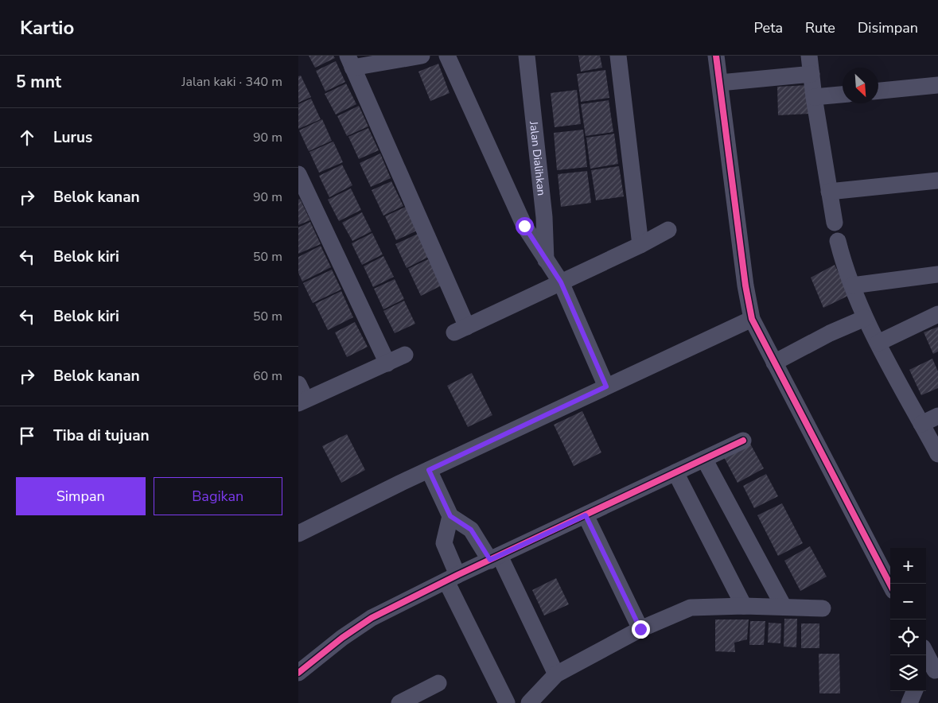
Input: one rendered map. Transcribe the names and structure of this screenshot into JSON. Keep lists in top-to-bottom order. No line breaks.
{"streets":{"street":["Jalan Dialihkan"]},"north":"bottom right","page":{"header":"Kartio","nav":["Peta","Rute","Disimpan"],"heading":["5 mnt","Jalan kaki · 340 m"],"list":[["Lurus","90 m"],["Belok kanan","90 m"],["Belok kiri","50 m"],["Belok kiri","50 m"],["Belok kanan","60 m"],"Tiba di tujuan"],"buttons":["Simpan","Bagikan"],"map_buttons":["+","−"]}}
